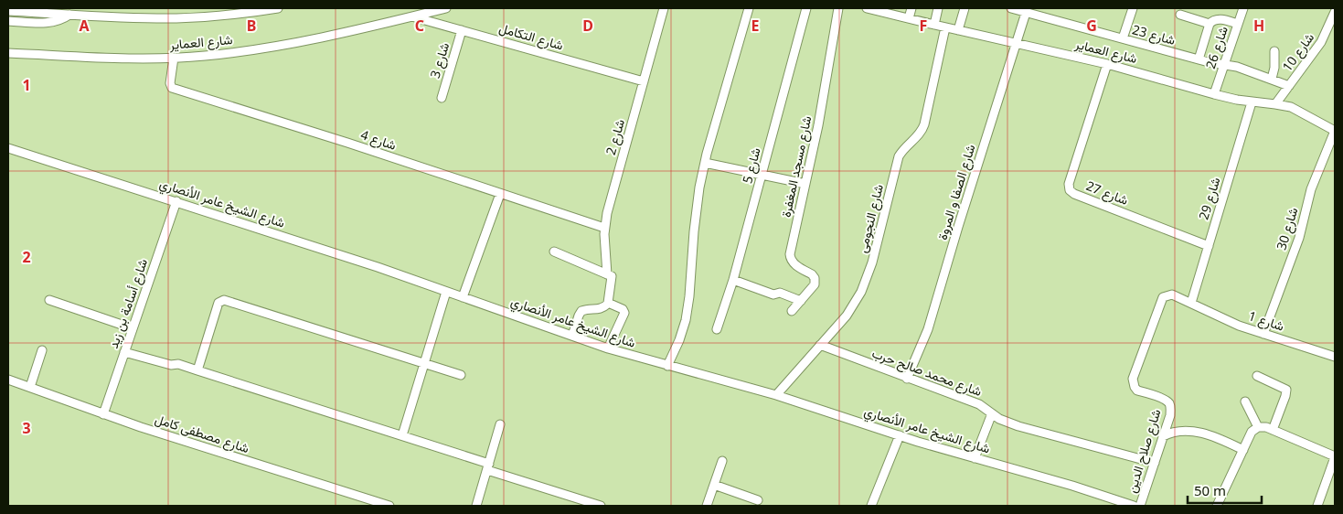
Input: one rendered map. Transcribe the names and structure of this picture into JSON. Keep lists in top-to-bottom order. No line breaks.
{"streets":{"street":["شارع 23","شارع التكامل","شارع العماير","شارع 26","شارع 10","شارع 3","شارع 2","شارع 4","شارع 5","شارع مسجد المغفرة","شارع الصفا و المروة","شارع 27","شارع 29","شارع الشيخ عامر الأنصاري","شارع النجومى","شارع 30","شارع أسامة بن زيد","شارع 1","شارع محمد صالح حرب","شارع مصطفى كامل","شارع صلاح الدين"]},"crossings":[["شارع 23","شارع 26"],["شارع 23","شارع 10"],["شارع 23","شارع الصفا و المروة"],["شارع التكامل","شارع العماير"],["شارع التكامل","شارع 3"],["شارع التكامل","شارع 2"],["شارع العماير","شارع 26"],["شارع العماير","شارع 10"],["شارع العماير","شارع 4"],["شارع العماير","شارع الصفا و المروة"],["شارع العماير","شارع 27"],["شارع العماير","شارع 29"],["شارع العماير","شارع النجومى"],["شارع العماير","شارع 30"],["شارع 2","شارع 4"],["شارع الصفا و المروة","شارع محمد صالح حرب"],["شارع 27","شارع 29"],["شارع 29","شارع 1"],["شارع 29","شارع صلاح الدين"],["شارع الشيخ عامر الأنصاري","شارع النجومى"],["شارع الشيخ عامر الأنصاري","شارع أسامة بن زيد"],["شارع النجومى","شارع محمد صالح حرب"],["شارع 30","شارع 1"],["شارع أسامة بن زيد","شارع مصطفى كامل"],["شارع 1","شارع صلاح الدين"],["شارع محمد صالح حرب","شارع صلاح الدين"]],"scale_bar":"50 m","grid":{"columns":["A","B","C","D","E","F","G","H"],"rows":["1","2","3"]}}
